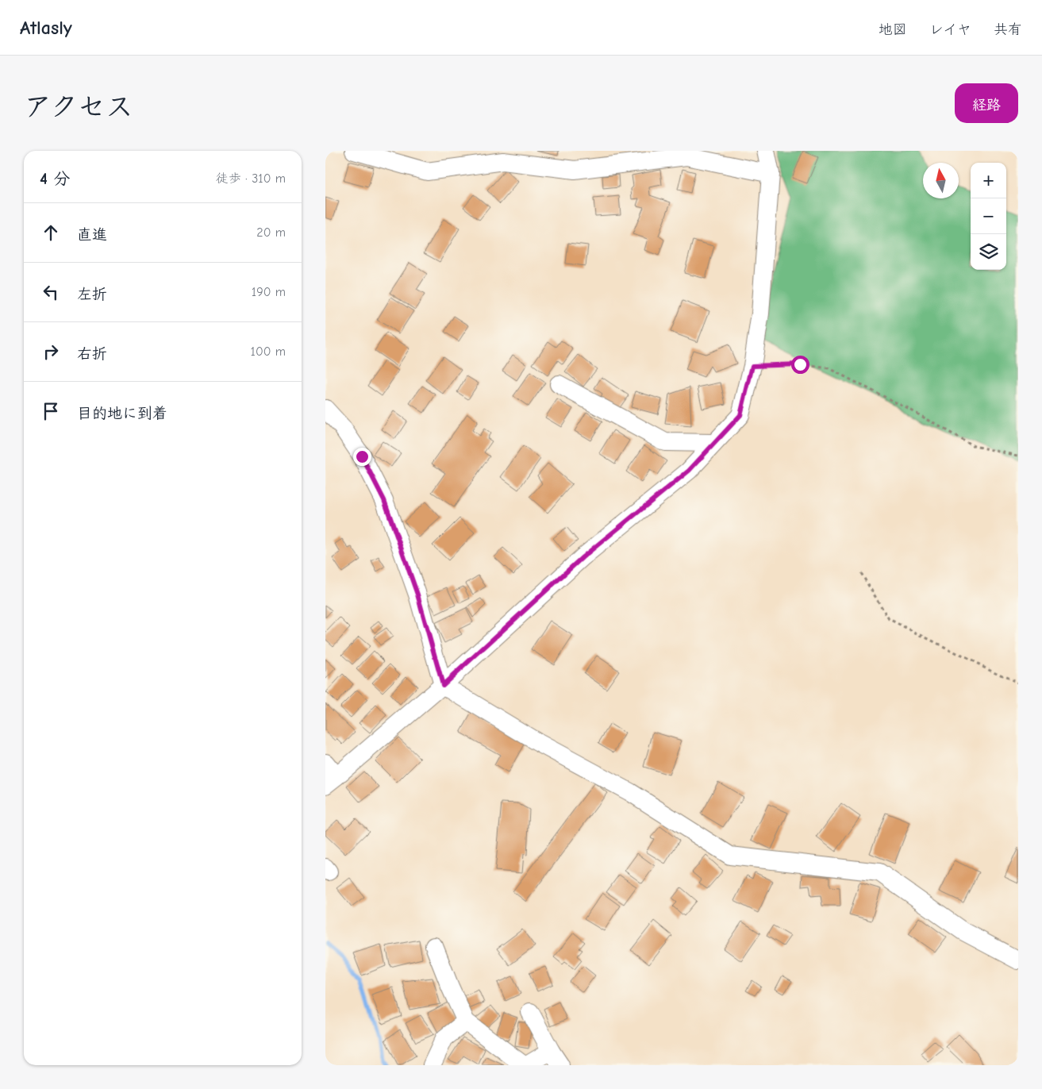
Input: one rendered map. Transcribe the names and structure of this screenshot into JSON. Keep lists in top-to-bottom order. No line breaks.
{"north":"top","page":{"header":"Atlasly","nav":["地図","レイヤ","共有"],"title":"アクセス","buttons":"経路","heading":["4 分","徒歩 · 310 m"],"map_buttons":["+","−"],"list":[["直進","20 m"],["左折","190 m"],["右折","100 m"],"目的地に到着"]}}
